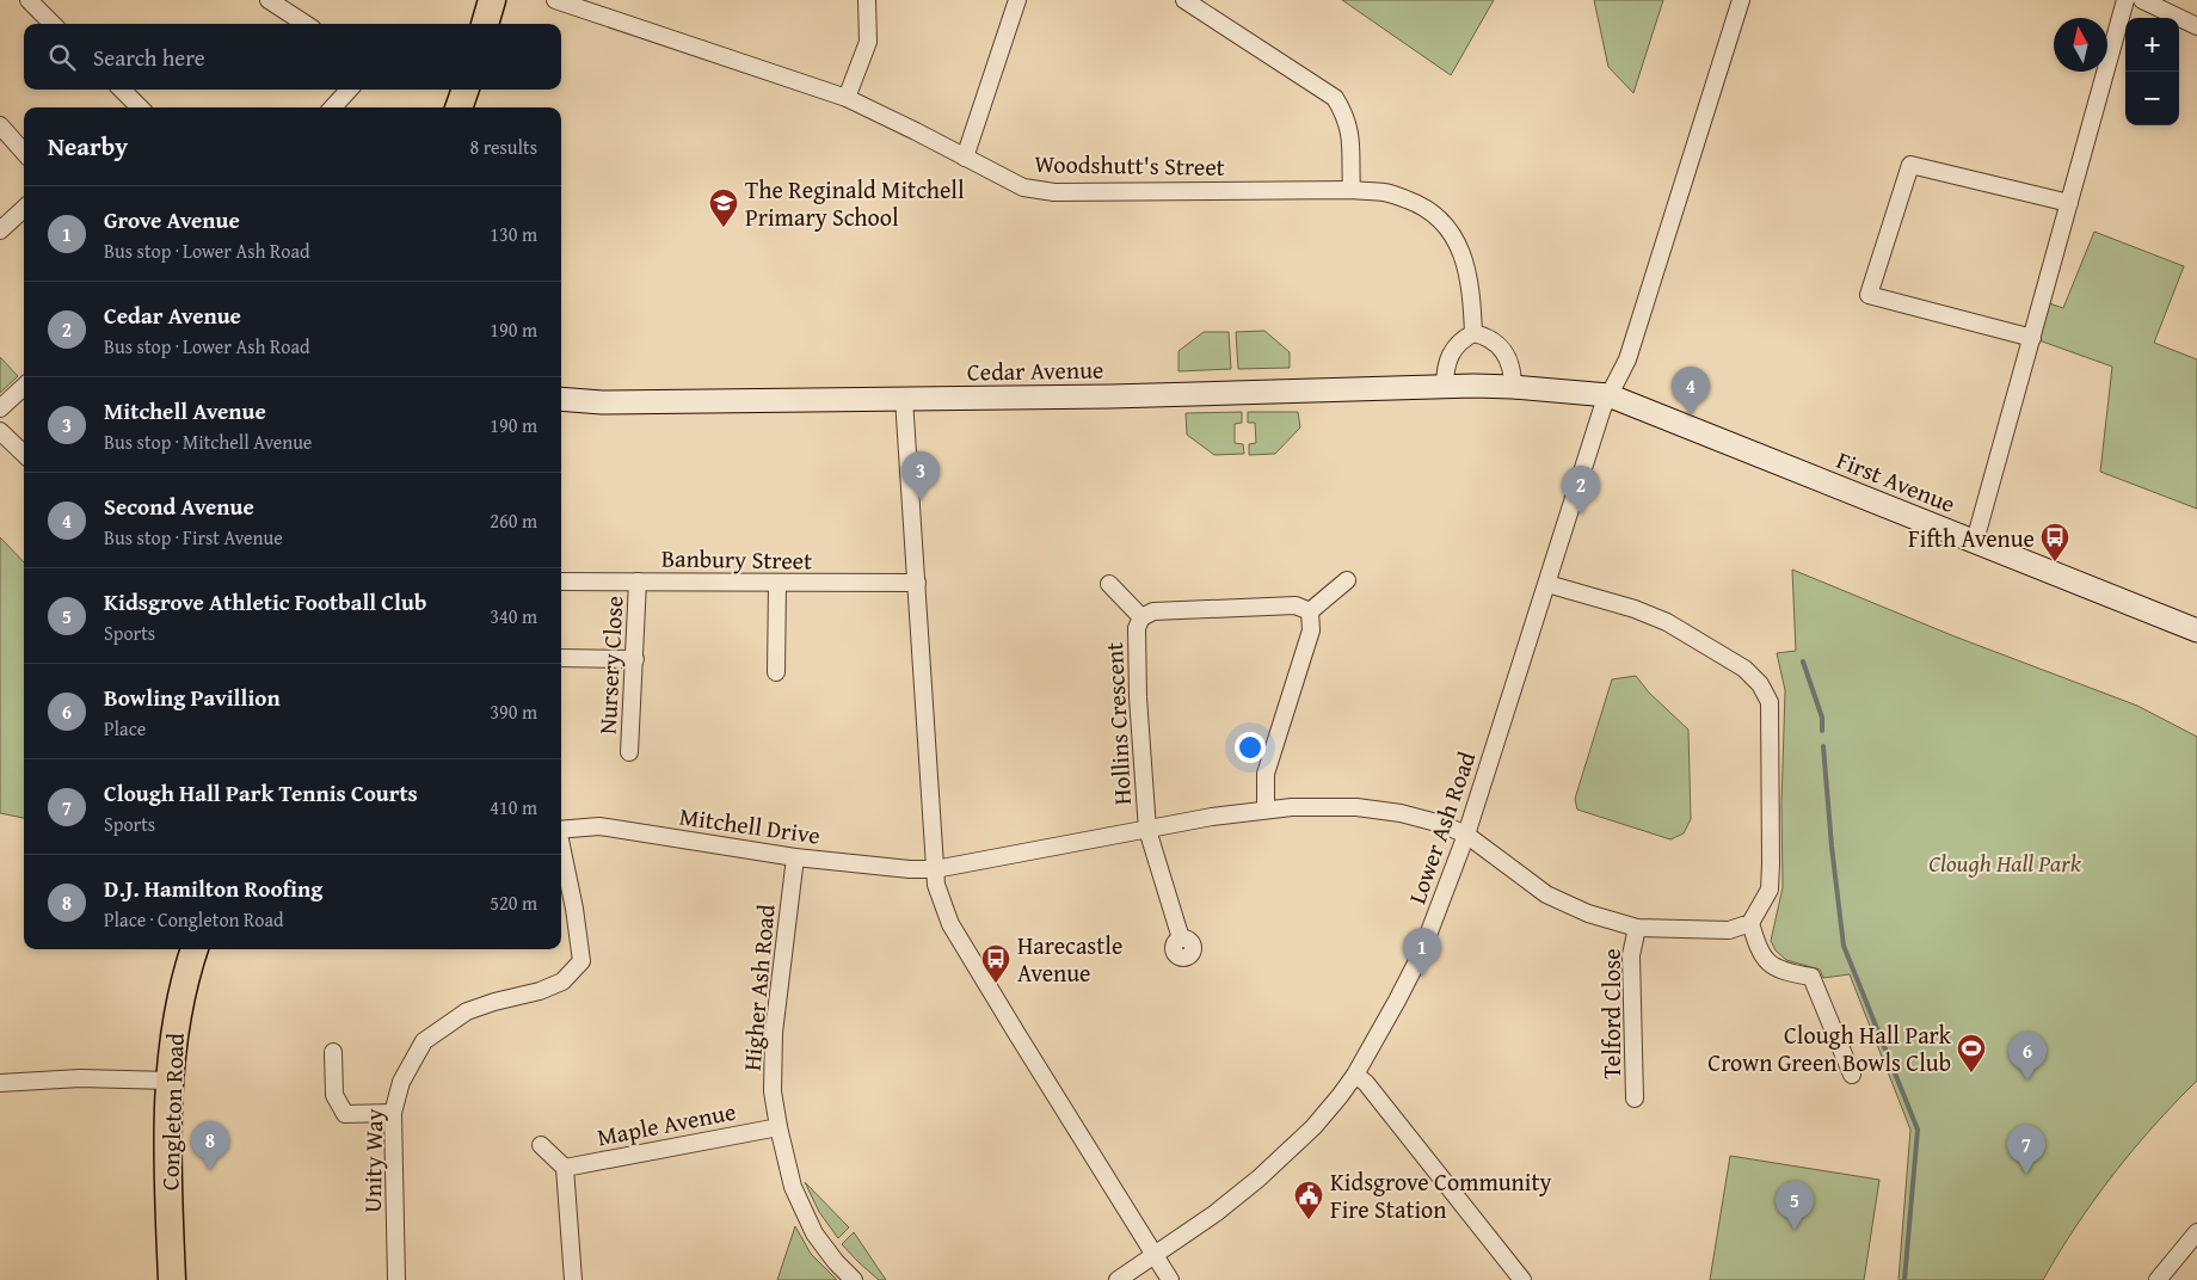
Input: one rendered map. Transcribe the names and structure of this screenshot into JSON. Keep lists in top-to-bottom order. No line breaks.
{"streets":{"highway":["Congleton Road"],"main road":["Cedar Avenue","First Avenue"],"street":["Woodshutt's Street","Banbury Street","Nursery Close","Hollins Crescent","Mitchell Drive","Lower Ash Road","Higher Ash Road","Telford Close","Maple Avenue","Unity Way"]},"crossings":[["Cedar Avenue","First Avenue"],["Cedar Avenue","Lower Ash Road"],["First Avenue","Lower Ash Road"],["Banbury Street","Nursery Close"],["Mitchell Drive","Higher Ash Road"],["Higher Ash Road","Maple Avenue"]],"parks":["Clough Hall Park"],"places":{"school or university":["The Reginald Mitchell Primary School"],"bus stop":["Fifth Avenue","Harecastle Avenue"],"sports":["Clough Hall Park Crown Green Bowls Club"],"public building":["Kidsgrove Community Fire Station"]},"north":"top","page":{"map_buttons":["+","−"],"search":"Search here","heading":["Nearby","8 results"],"list":[{"mark":"1","name":"Grove Avenue","note":"Bus stop · Lower Ash Road","value":"130 m"},{"mark":"2","name":"Cedar Avenue","note":"Bus stop · Lower Ash Road","value":"190 m"},{"mark":"3","name":"Mitchell Avenue","note":"Bus stop · Mitchell Avenue","value":"190 m"},{"mark":"4","name":"Second Avenue","note":"Bus stop · First Avenue","value":"260 m"},{"mark":"5","name":"Kidsgrove Athletic Football Club","note":"Sports","value":"340 m"},{"mark":"6","name":"Bowling Pavillion","note":"Place","value":"390 m"},{"mark":"7","name":"Clough Hall Park Tennis Courts","note":"Sports","value":"410 m"},{"mark":"8","name":"D.J. Hamilton Roofing","note":"Place · Congleton Road","value":"520 m"}],"pins":["4","3","2","1","6","8","7","5"]}}
